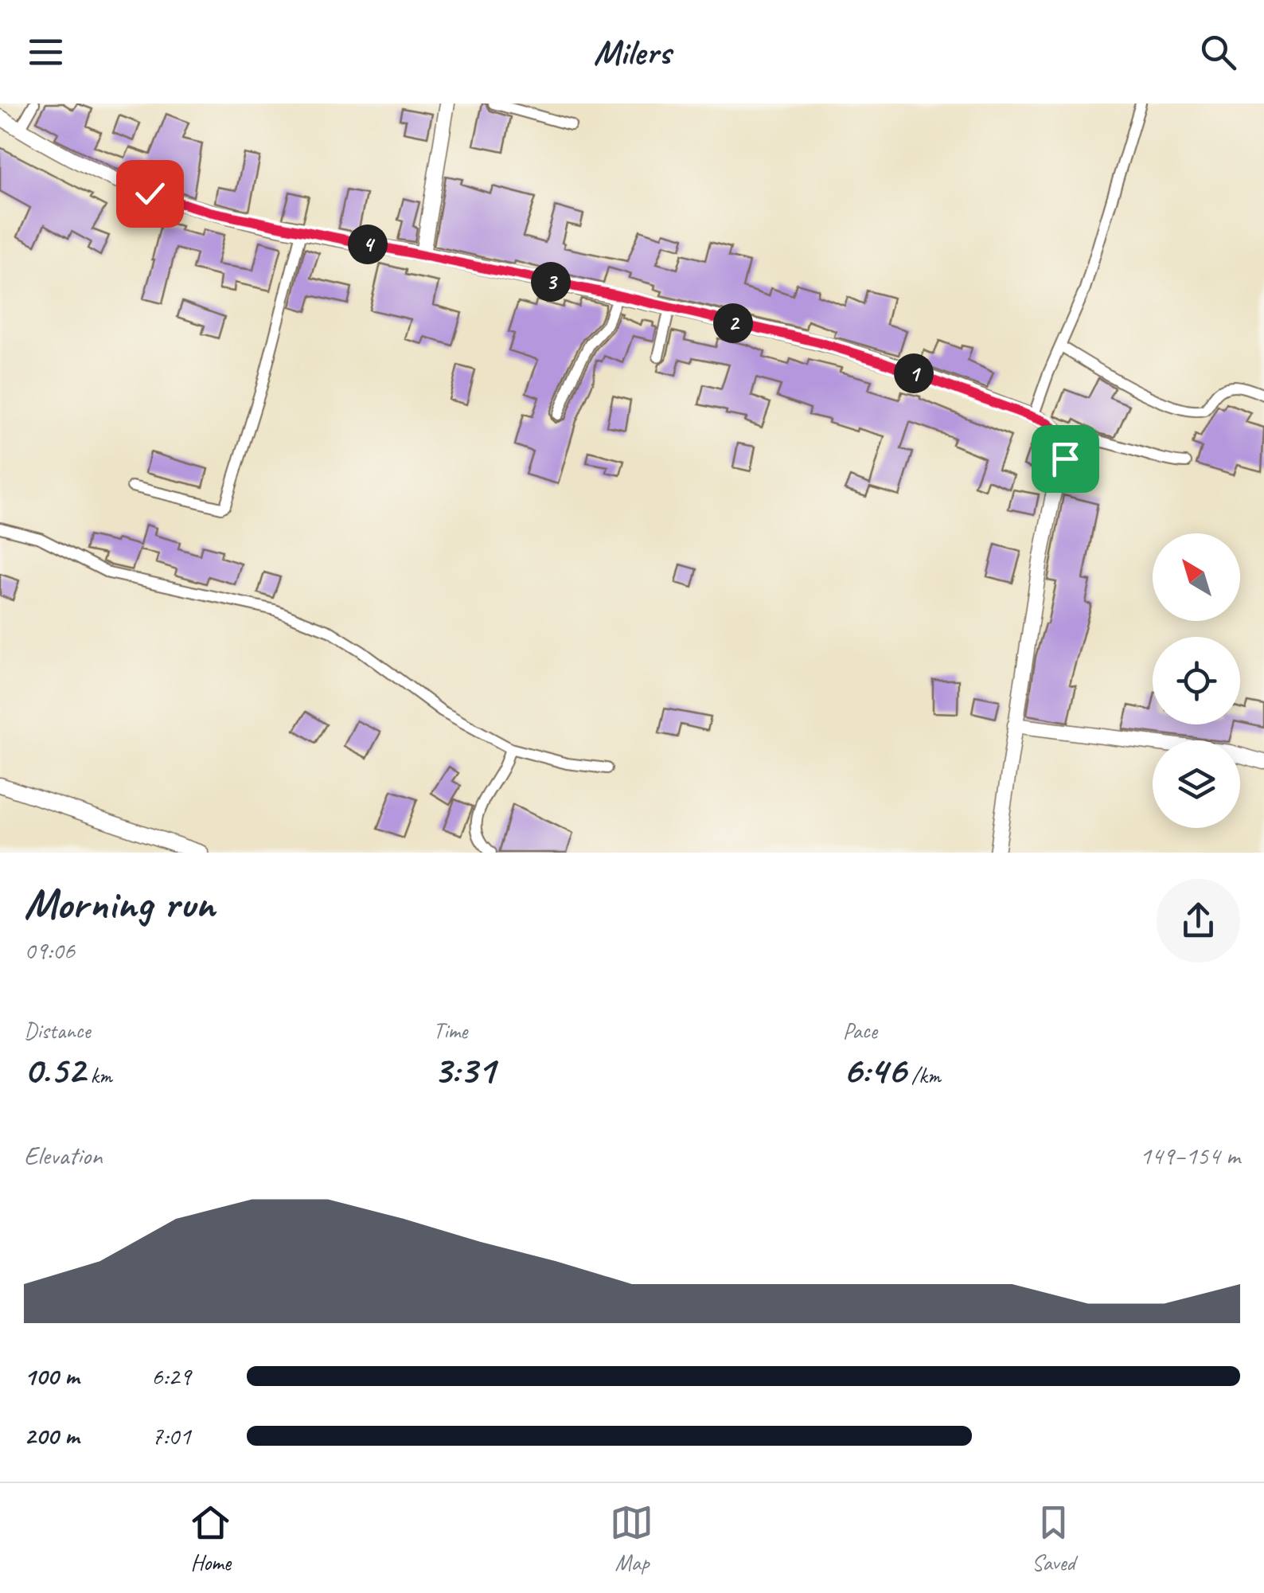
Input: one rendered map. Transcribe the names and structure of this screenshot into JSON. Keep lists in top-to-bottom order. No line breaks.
{"north":"top left","page":{"header":"Milers","pins":["4","3","2","1"],"heading":["Morning run","09:06"],"stats":[["Distance","0.52 km"],["Time","3:31"],["Pace","6:46 /km"]],"chart":["Elevation","149–154 m"],"list":[{"name":"100 m","note":"6:29"},{"name":"200 m","note":"7:01"}],"tabs":["Home","Map","Saved"]}}
